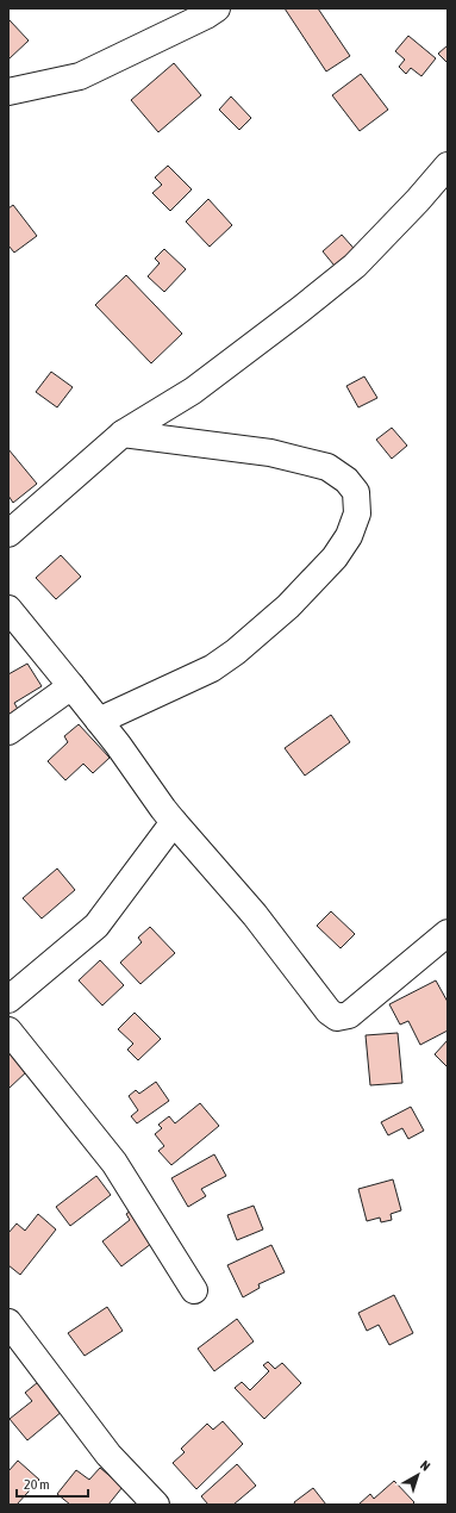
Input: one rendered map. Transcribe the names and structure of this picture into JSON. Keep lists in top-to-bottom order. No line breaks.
{"scale_bar":"20 m","north":"top right"}
